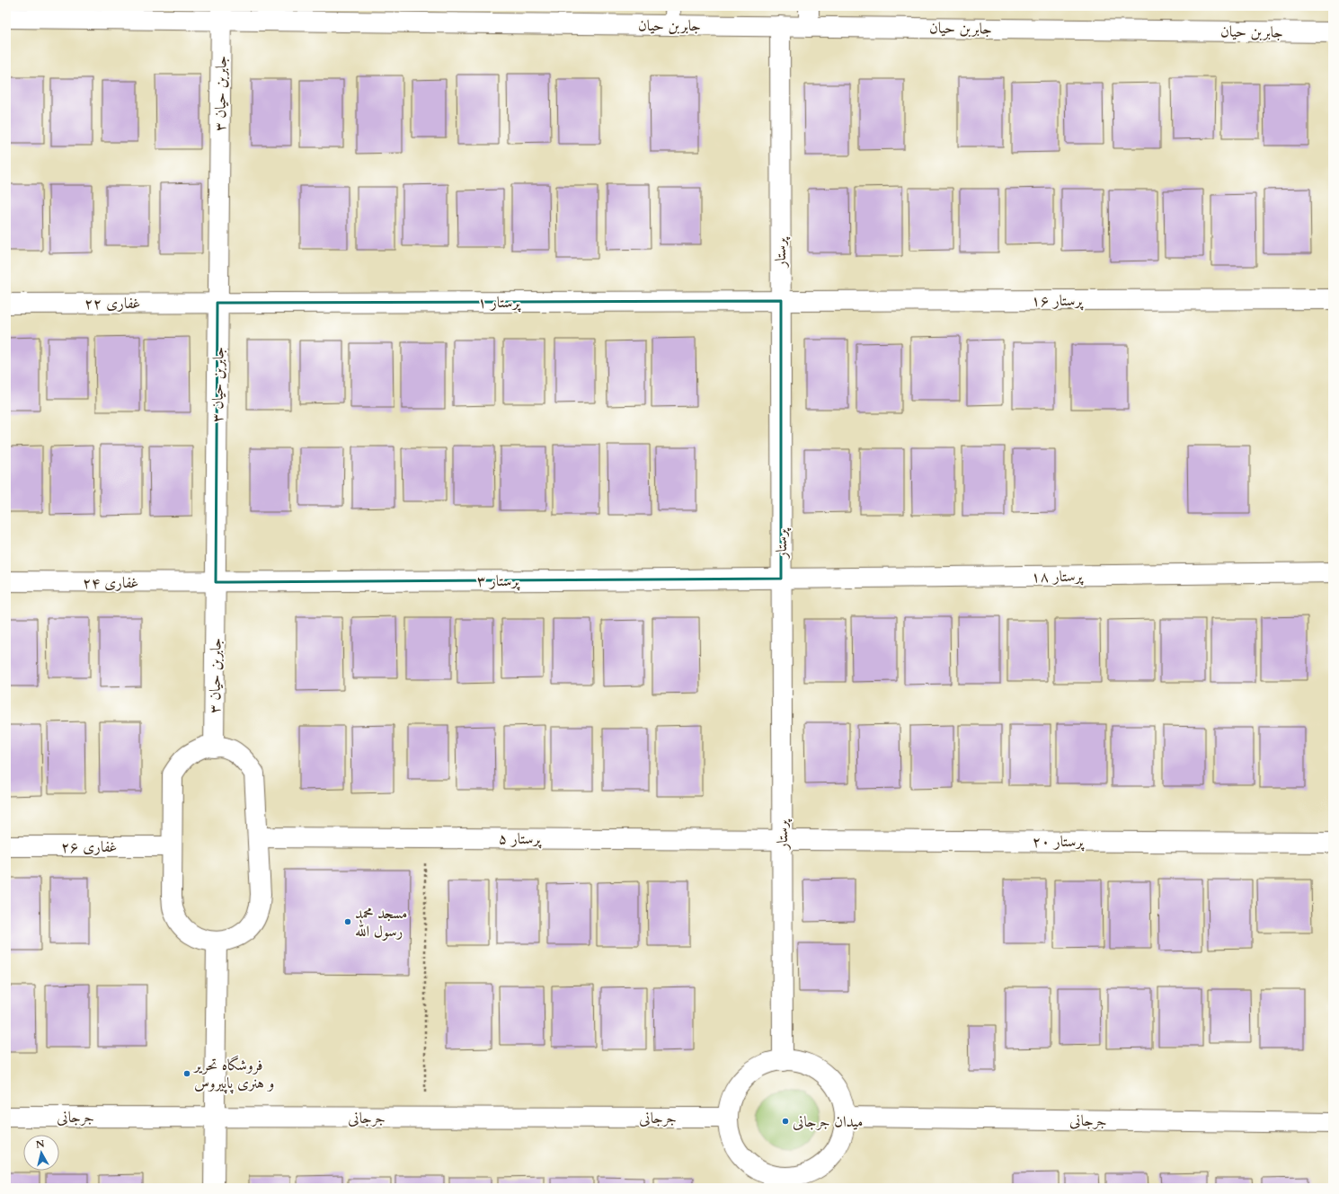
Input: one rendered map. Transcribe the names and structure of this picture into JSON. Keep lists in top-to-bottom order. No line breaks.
{"streets":{"street":["جابربن حیان","جابربن حیان ۳","پرستار","پرستار ۱۶","پرستار ۱","غفاری ۲۲","پرستار ۱۸","پرستار ۳","غفاری ۲۴","پرستار ۵","پرستار ۲۰","غفاری ۲۶","جرجانی"]},"crossings":[["جابربن حیان","جابربن حیان ۳"],["جابربن حیان","پرستار"],["جابربن حیان ۳","پرستار ۱"],["جابربن حیان ۳","غفاری ۲۲"],["جابربن حیان ۳","پرستار ۳"],["جابربن حیان ۳","غفاری ۲۴"],["پرستار","پرستار ۱۶"],["پرستار","پرستار ۱"],["پرستار","پرستار ۱۸"],["پرستار","پرستار ۳"],["پرستار","پرستار ۵"],["پرستار","پرستار ۲۰"],["پرستار","جرجانی"],["پرستار ۱۶","پرستار ۱"],["پرستار ۱","غفاری ۲۲"],["پرستار ۱۸","پرستار ۳"],["پرستار ۳","غفاری ۲۴"],["پرستار ۵","پرستار ۲۰"]],"places":["مسجد محمد رسول الله","فروشگاه تحریر و هنری پاپیروس","میدان جرجانی"],"north":"top"}
